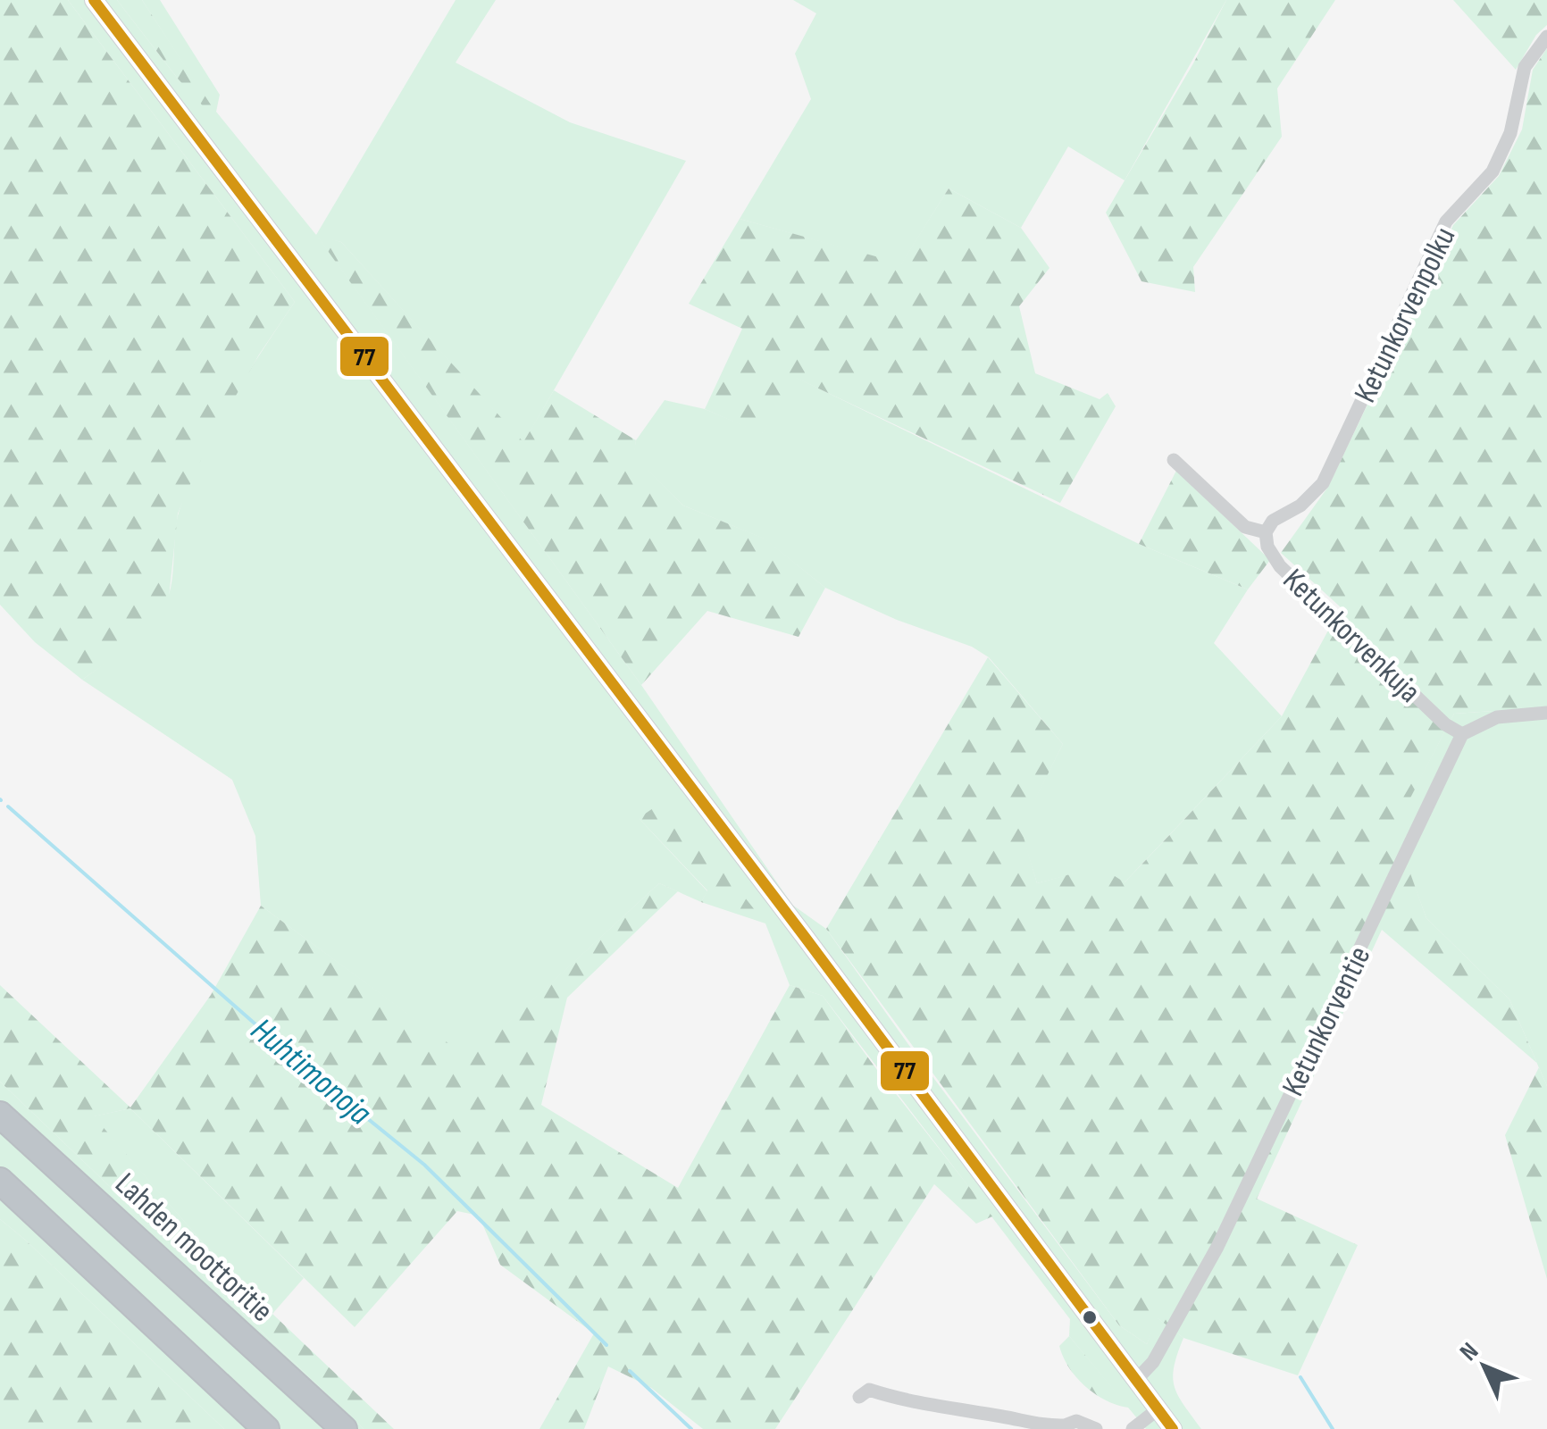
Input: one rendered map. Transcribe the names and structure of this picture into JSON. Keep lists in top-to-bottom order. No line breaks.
{"streets":{"highway":["Lahden moottoritie"],"street":["Ketunkorvenpolku","Ketunkorvenkuja","Ketunkorventie"]},"crossings":[["Ketunkorvenpolku","Ketunkorvenkuja"],["Ketunkorvenkuja","Ketunkorventie"]],"water":["Huhtimonoja"],"lines":["transit line 77"],"north":"top left"}
